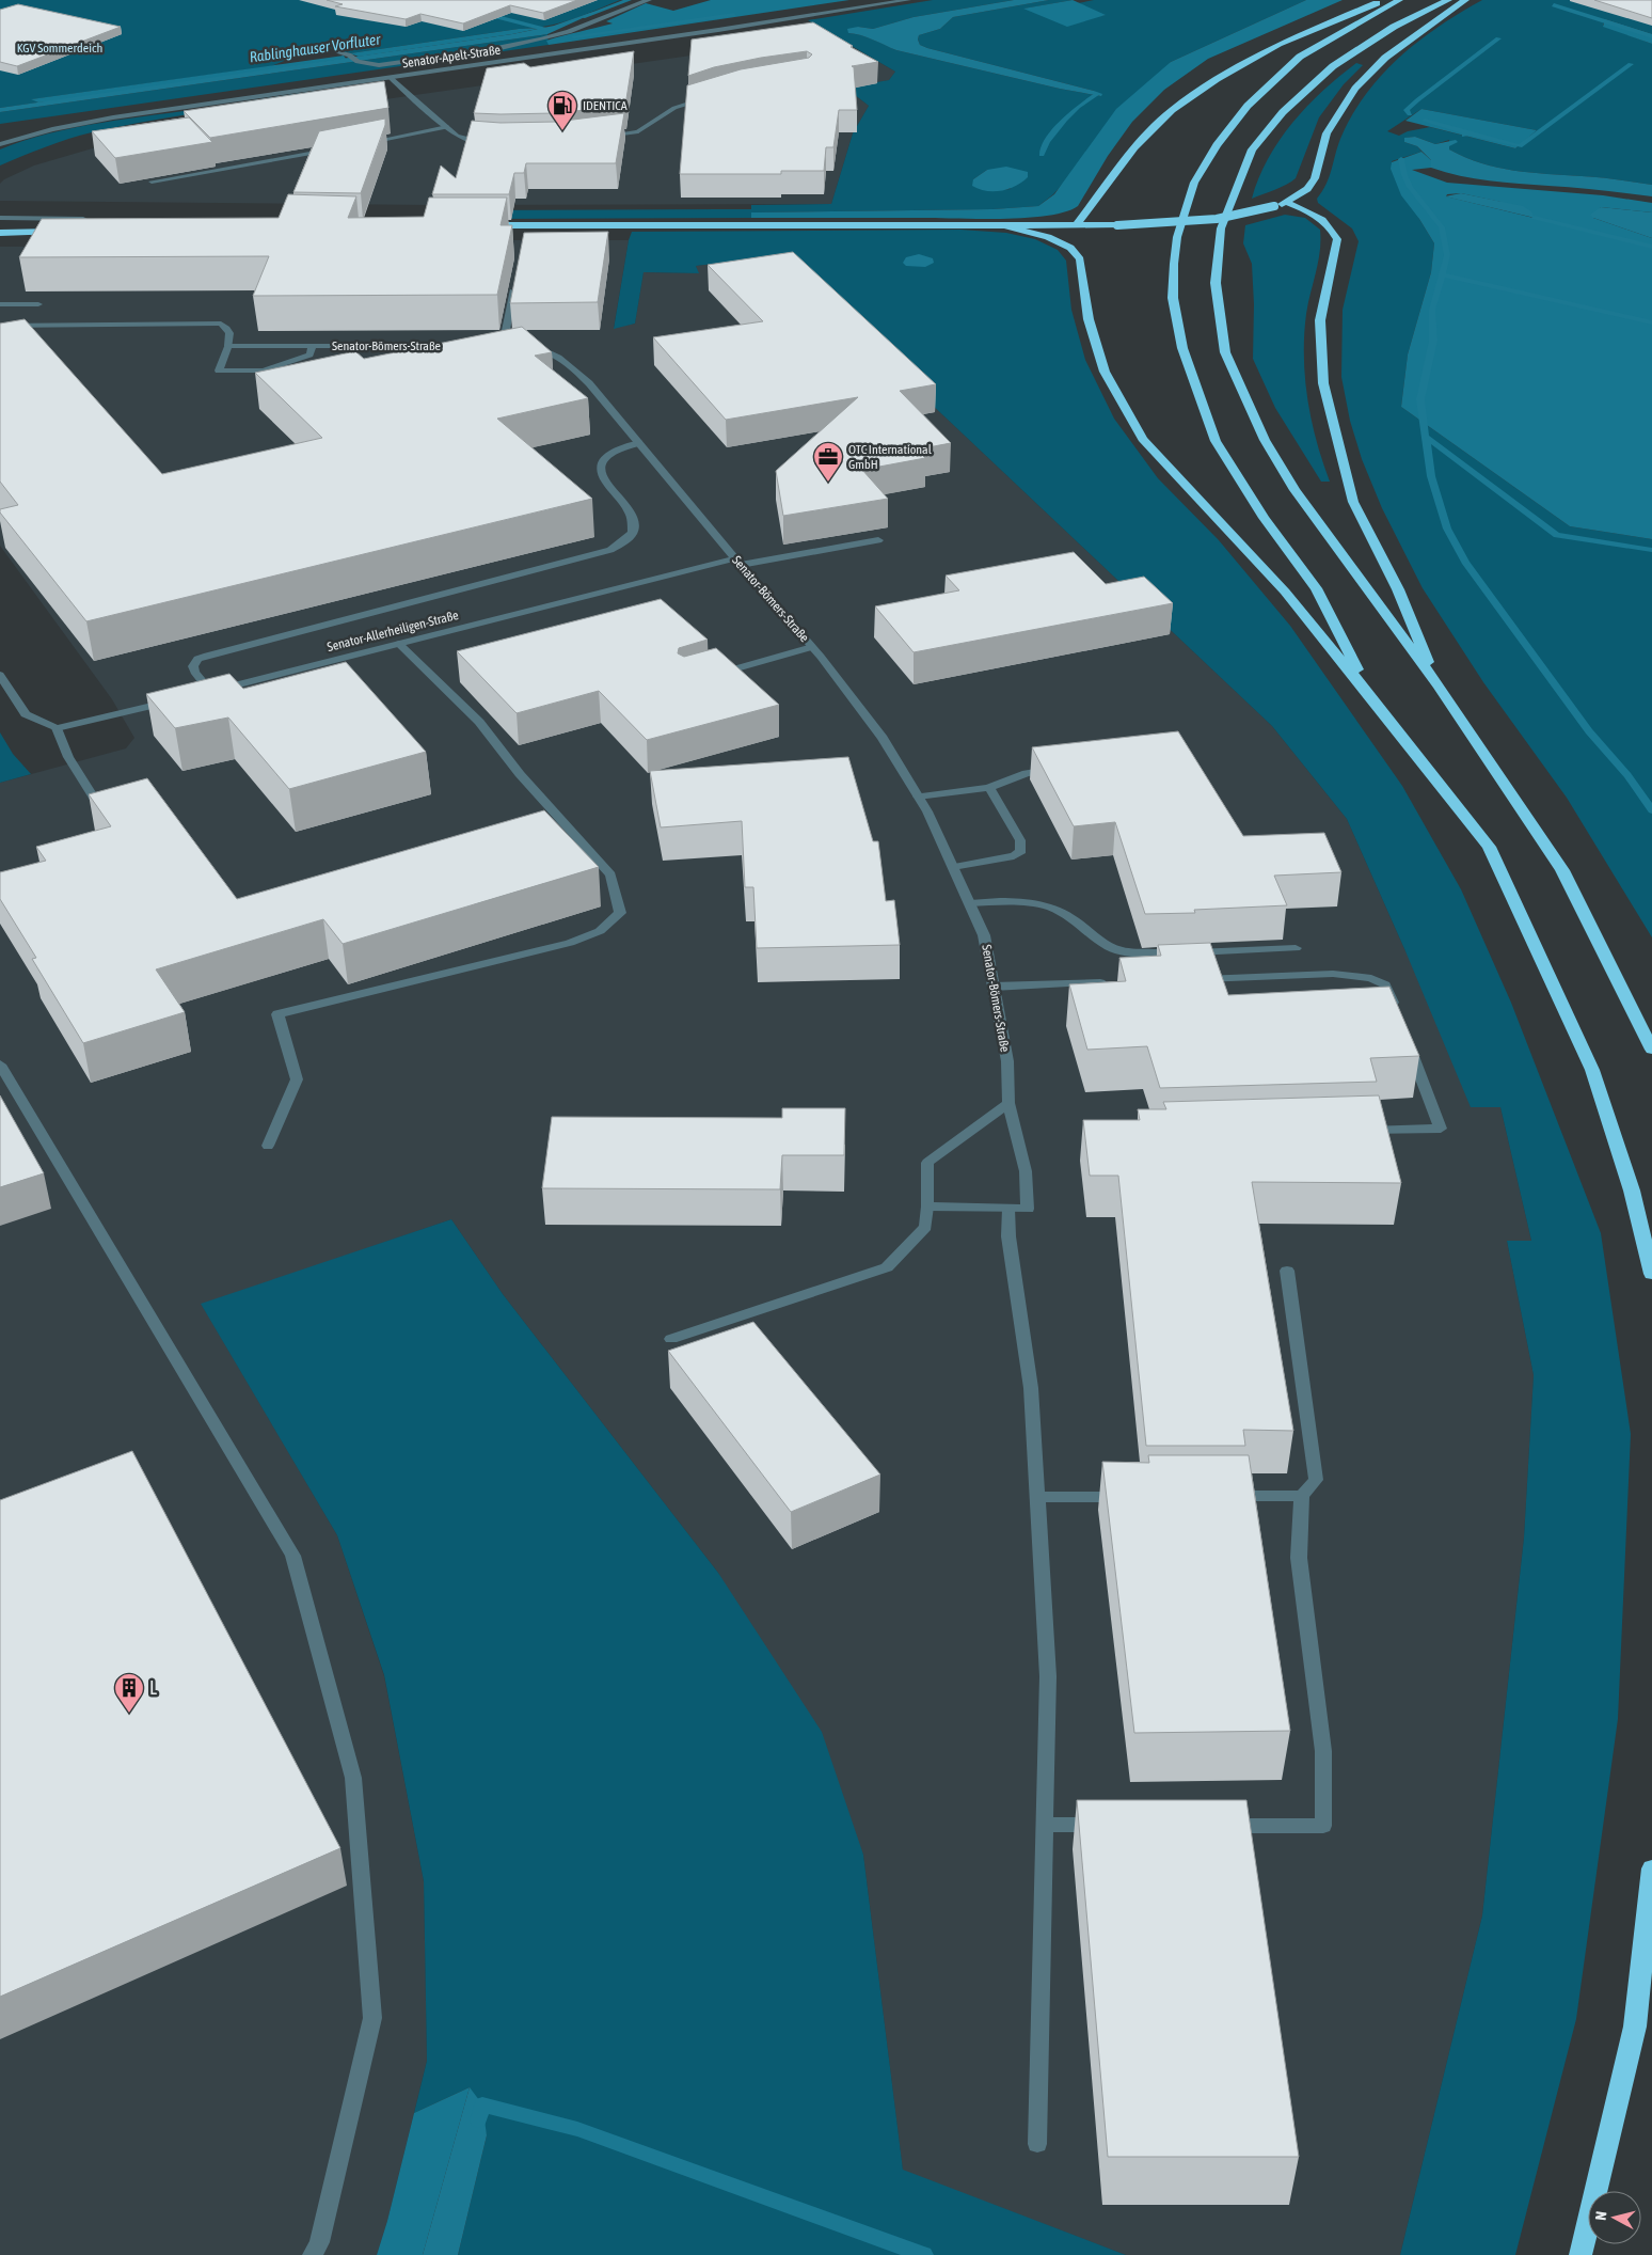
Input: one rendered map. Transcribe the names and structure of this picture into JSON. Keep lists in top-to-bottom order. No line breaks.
{"streets":{"street":["Senator-Apelt-Straße","Senator-Bömers-Straße","Senator-Allerheiligen-Straße"]},"crossings":[["Senator-Bömers-Straße","Senator-Allerheiligen-Straße"]],"water":["Rablinghauser Vorfluter"],"parks":["KGV Sommerdeich"],"places":{"fuel station":["IDENTICA"],"office":["OTC International GmbH"],"building":["L"]},"north":"left"}
